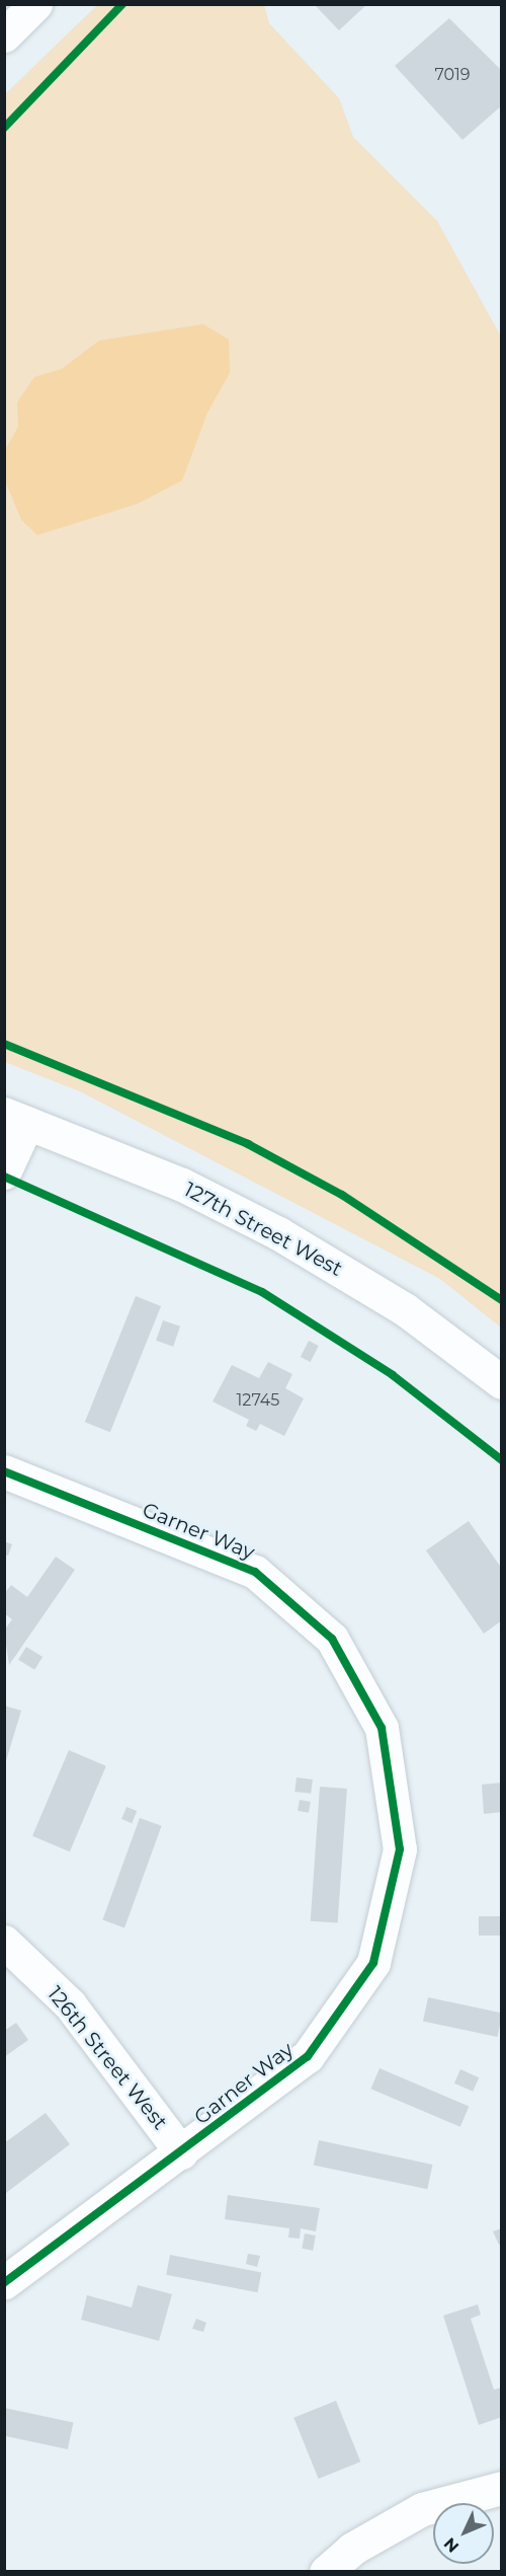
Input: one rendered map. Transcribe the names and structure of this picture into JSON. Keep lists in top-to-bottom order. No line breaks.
{"streets":{"street":["127th Street West","Garner Way","126th Street West"]},"crossings":[["Garner Way","126th Street West"]],"house_numbers":["7019","12745"],"north":"bottom left"}
